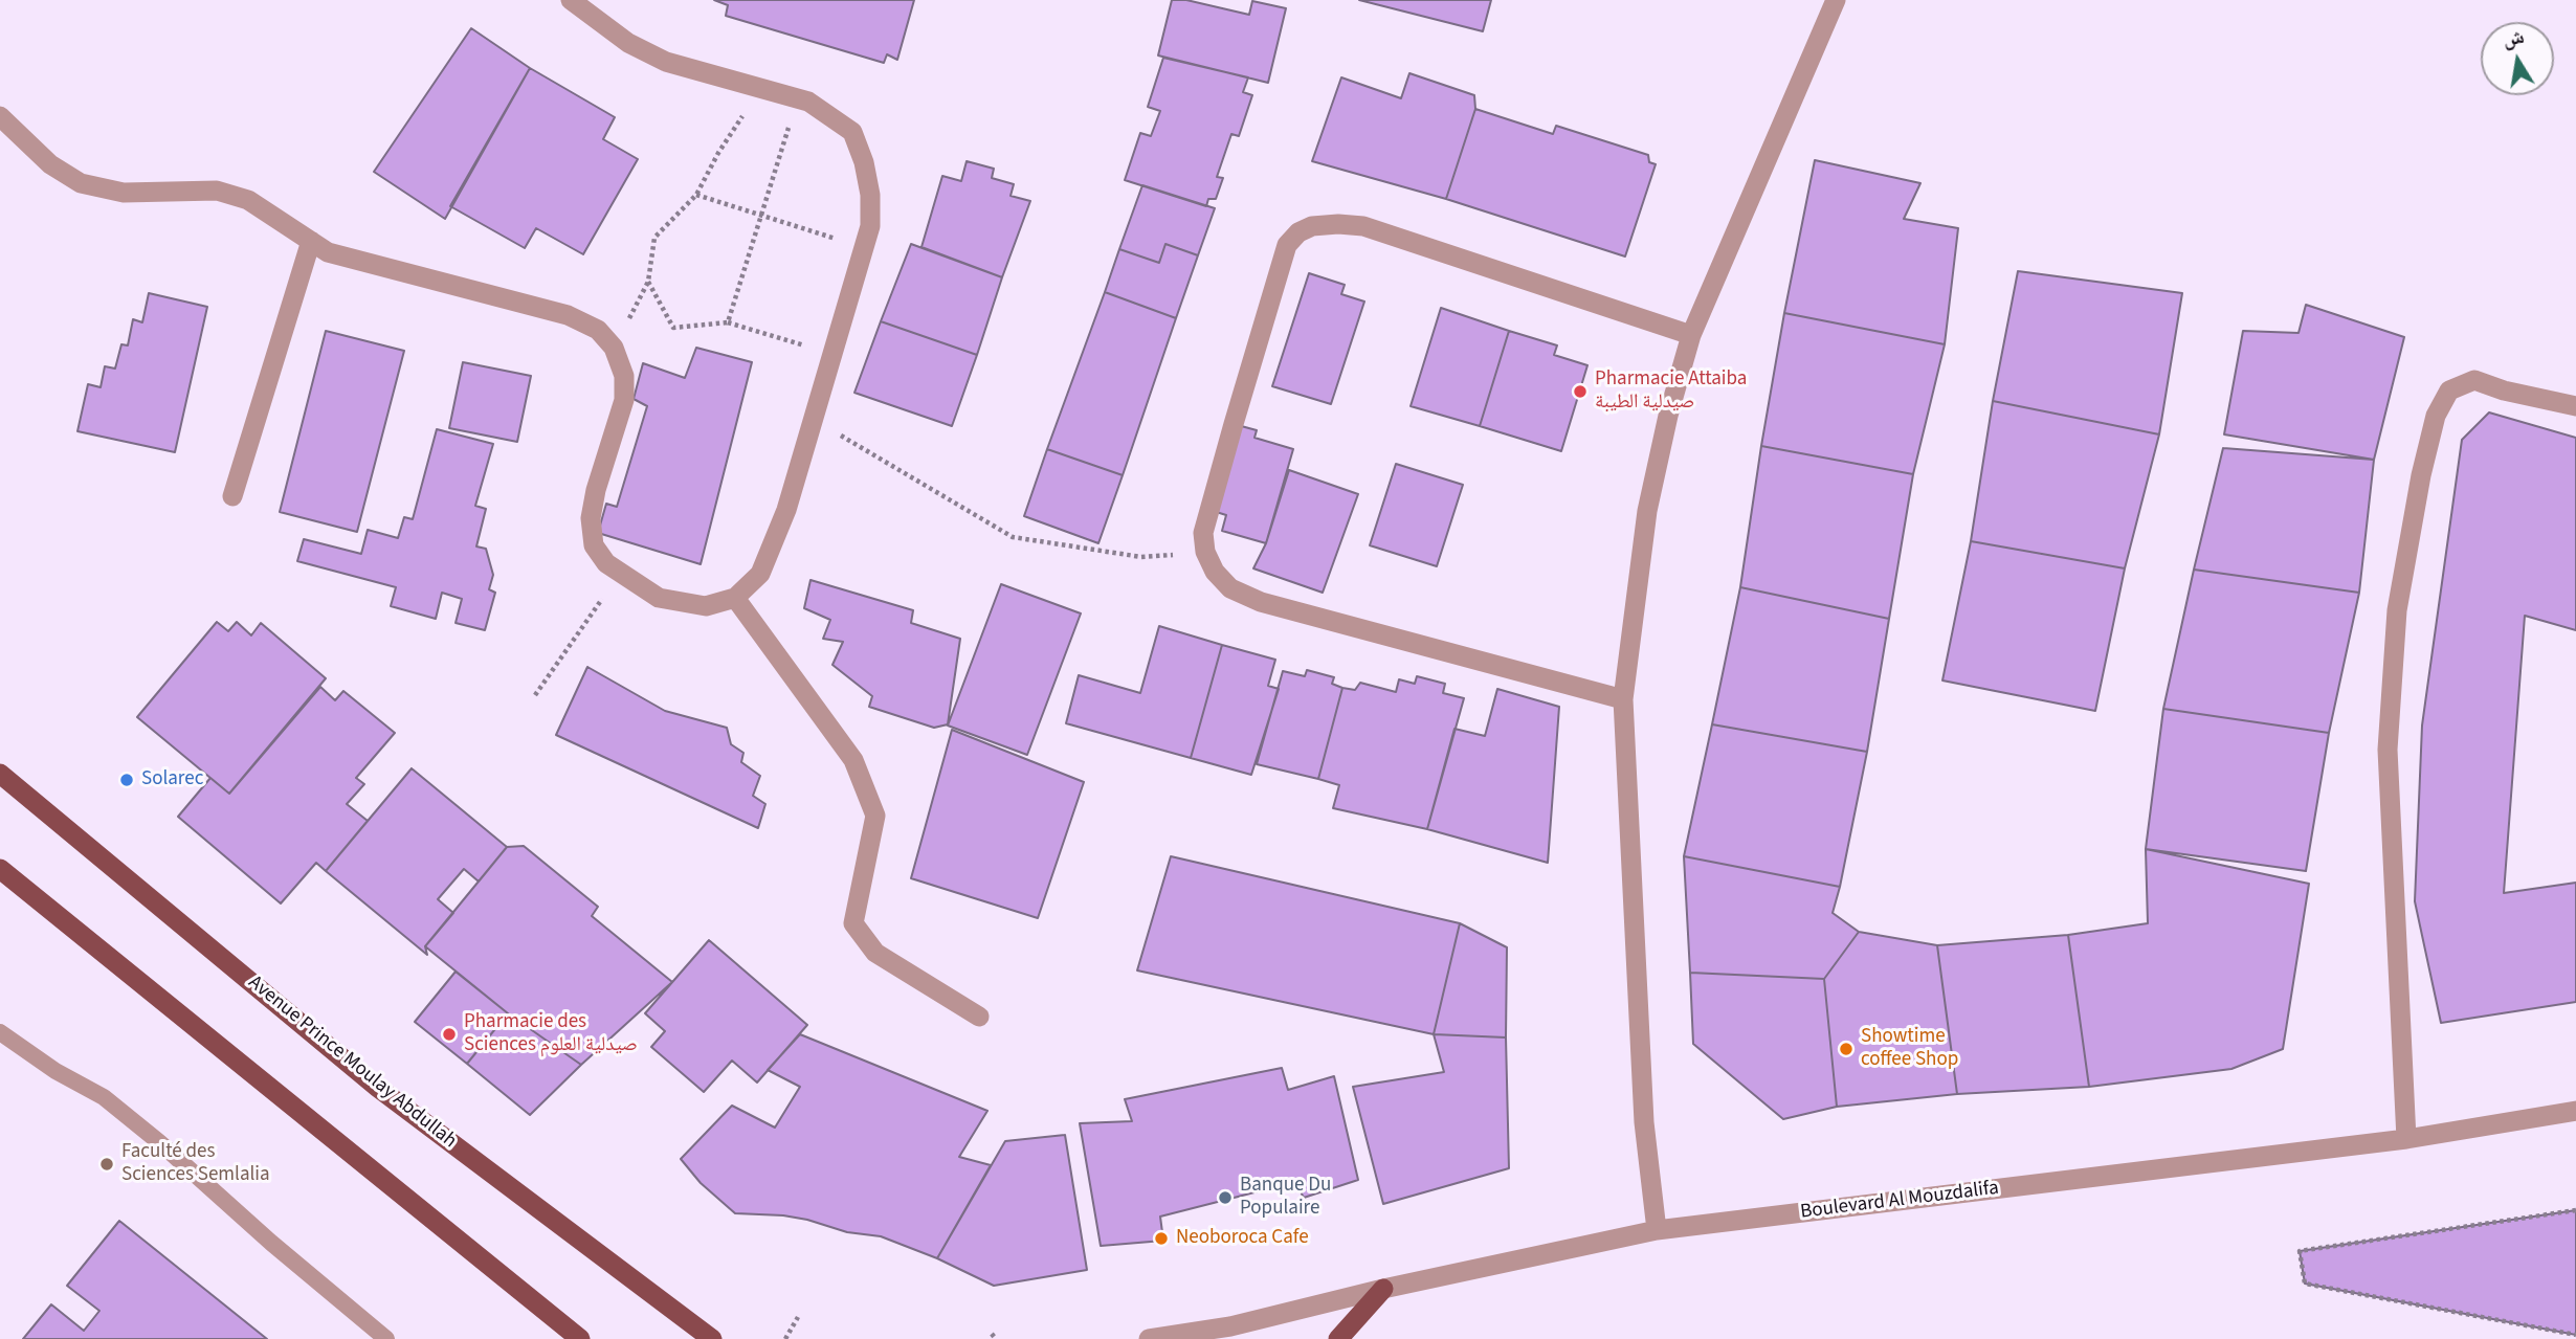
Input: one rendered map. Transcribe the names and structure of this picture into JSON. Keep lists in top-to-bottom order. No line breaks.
{"streets":{"main road":["Avenue Prince Moulay Abdullah"],"street":["Boulevard Al Mouzdalifa"]},"places":["Pharmacie Attaiba صيدلية الطيبة","Solarec","Pharmacie des Sciences صيدلية العلوم","Showtime coffee Shop","Faculté des Sciences Semlalia","Banque Du Populaire","Neoboroca Cafe"],"north":"top"}
